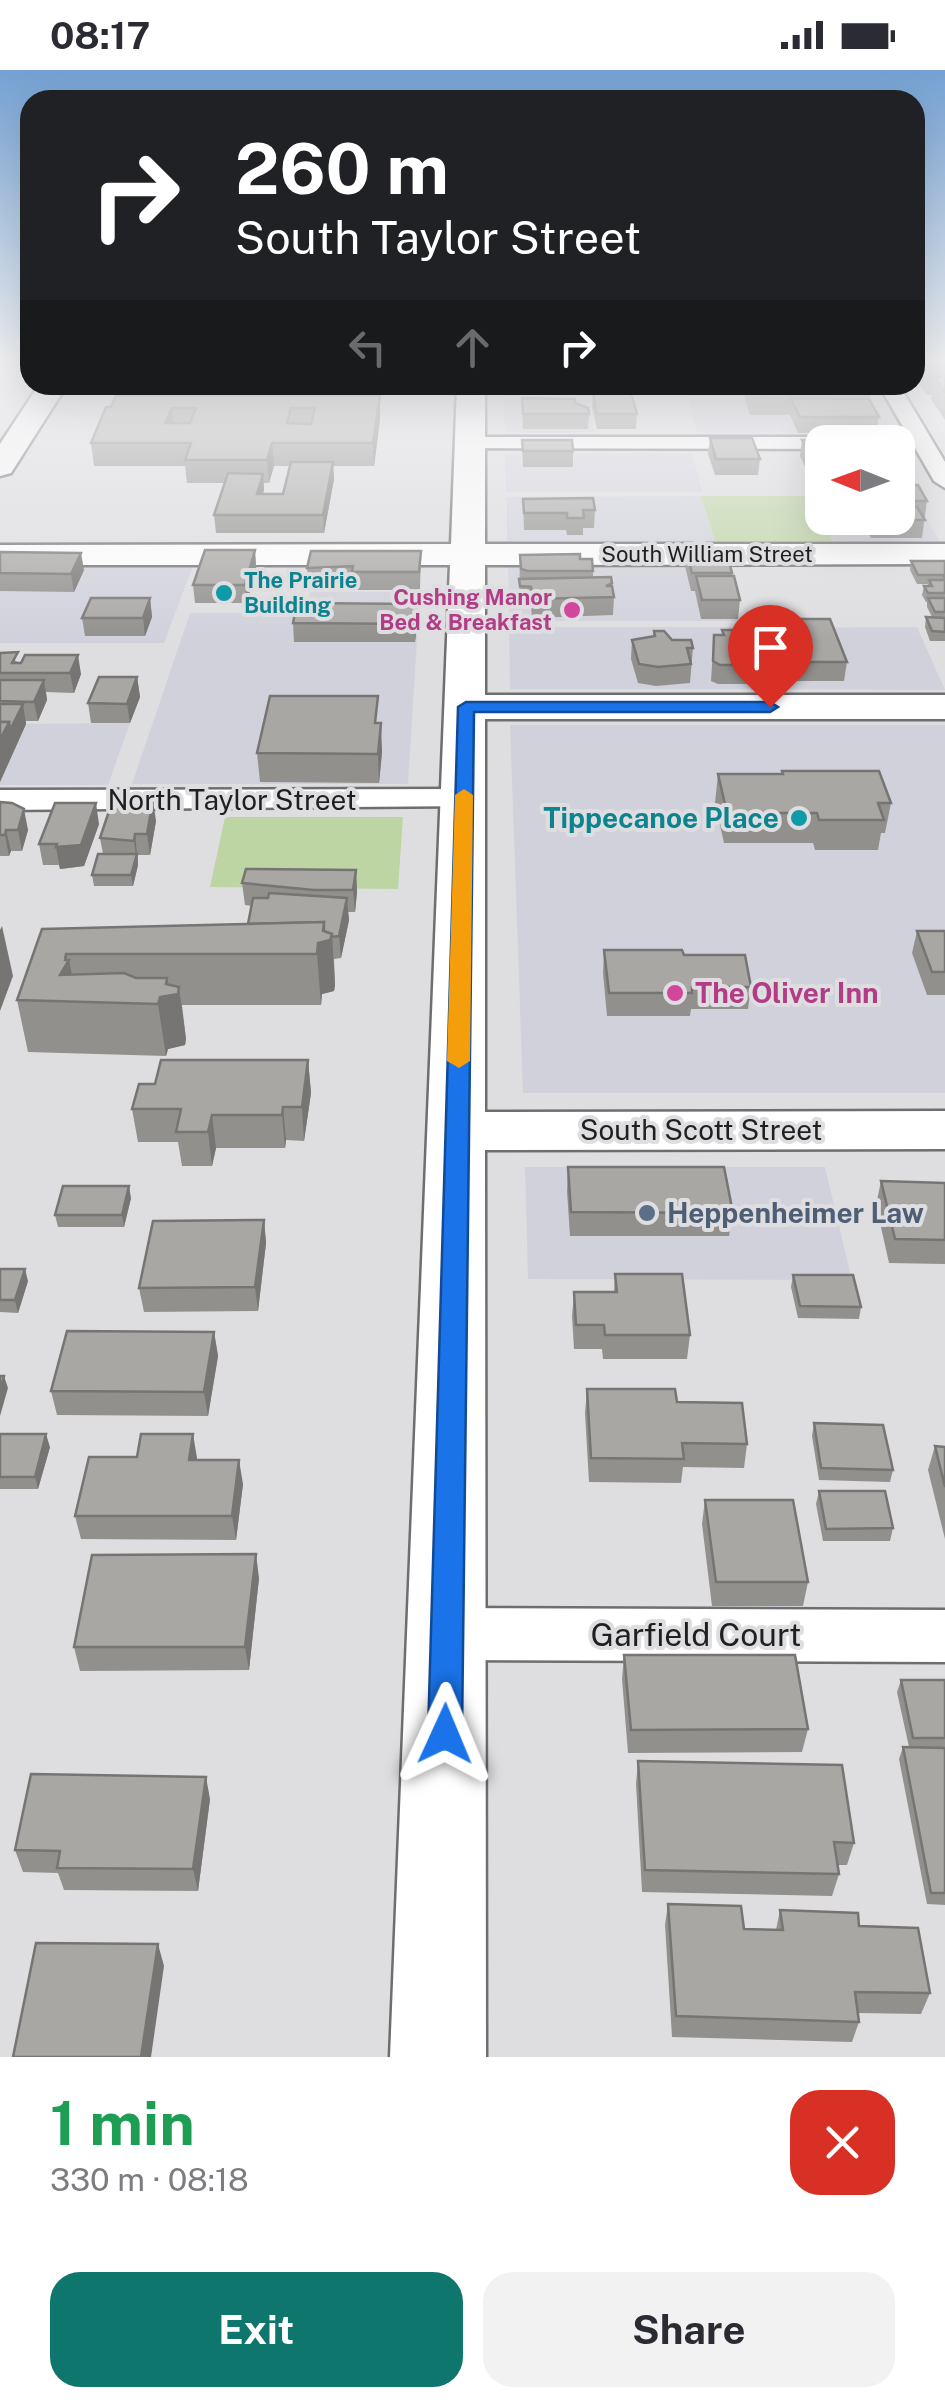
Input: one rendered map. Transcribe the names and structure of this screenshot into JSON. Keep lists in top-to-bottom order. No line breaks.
{"streets":{"street":["South William Street","North Taylor Street","South Scott Street","Garfield Court"]},"places":["The Prairie Building","Cushing Manor Bed & Breakfast","Tippecanoe Place","The Oliver Inn","Heppenheimer Law"],"north":"left","page":{"status":"08:17","turn":["260 m","South Taylor Street"],"heading":["1 min","330 m · 08:18"],"buttons":["Exit","Share"]}}
